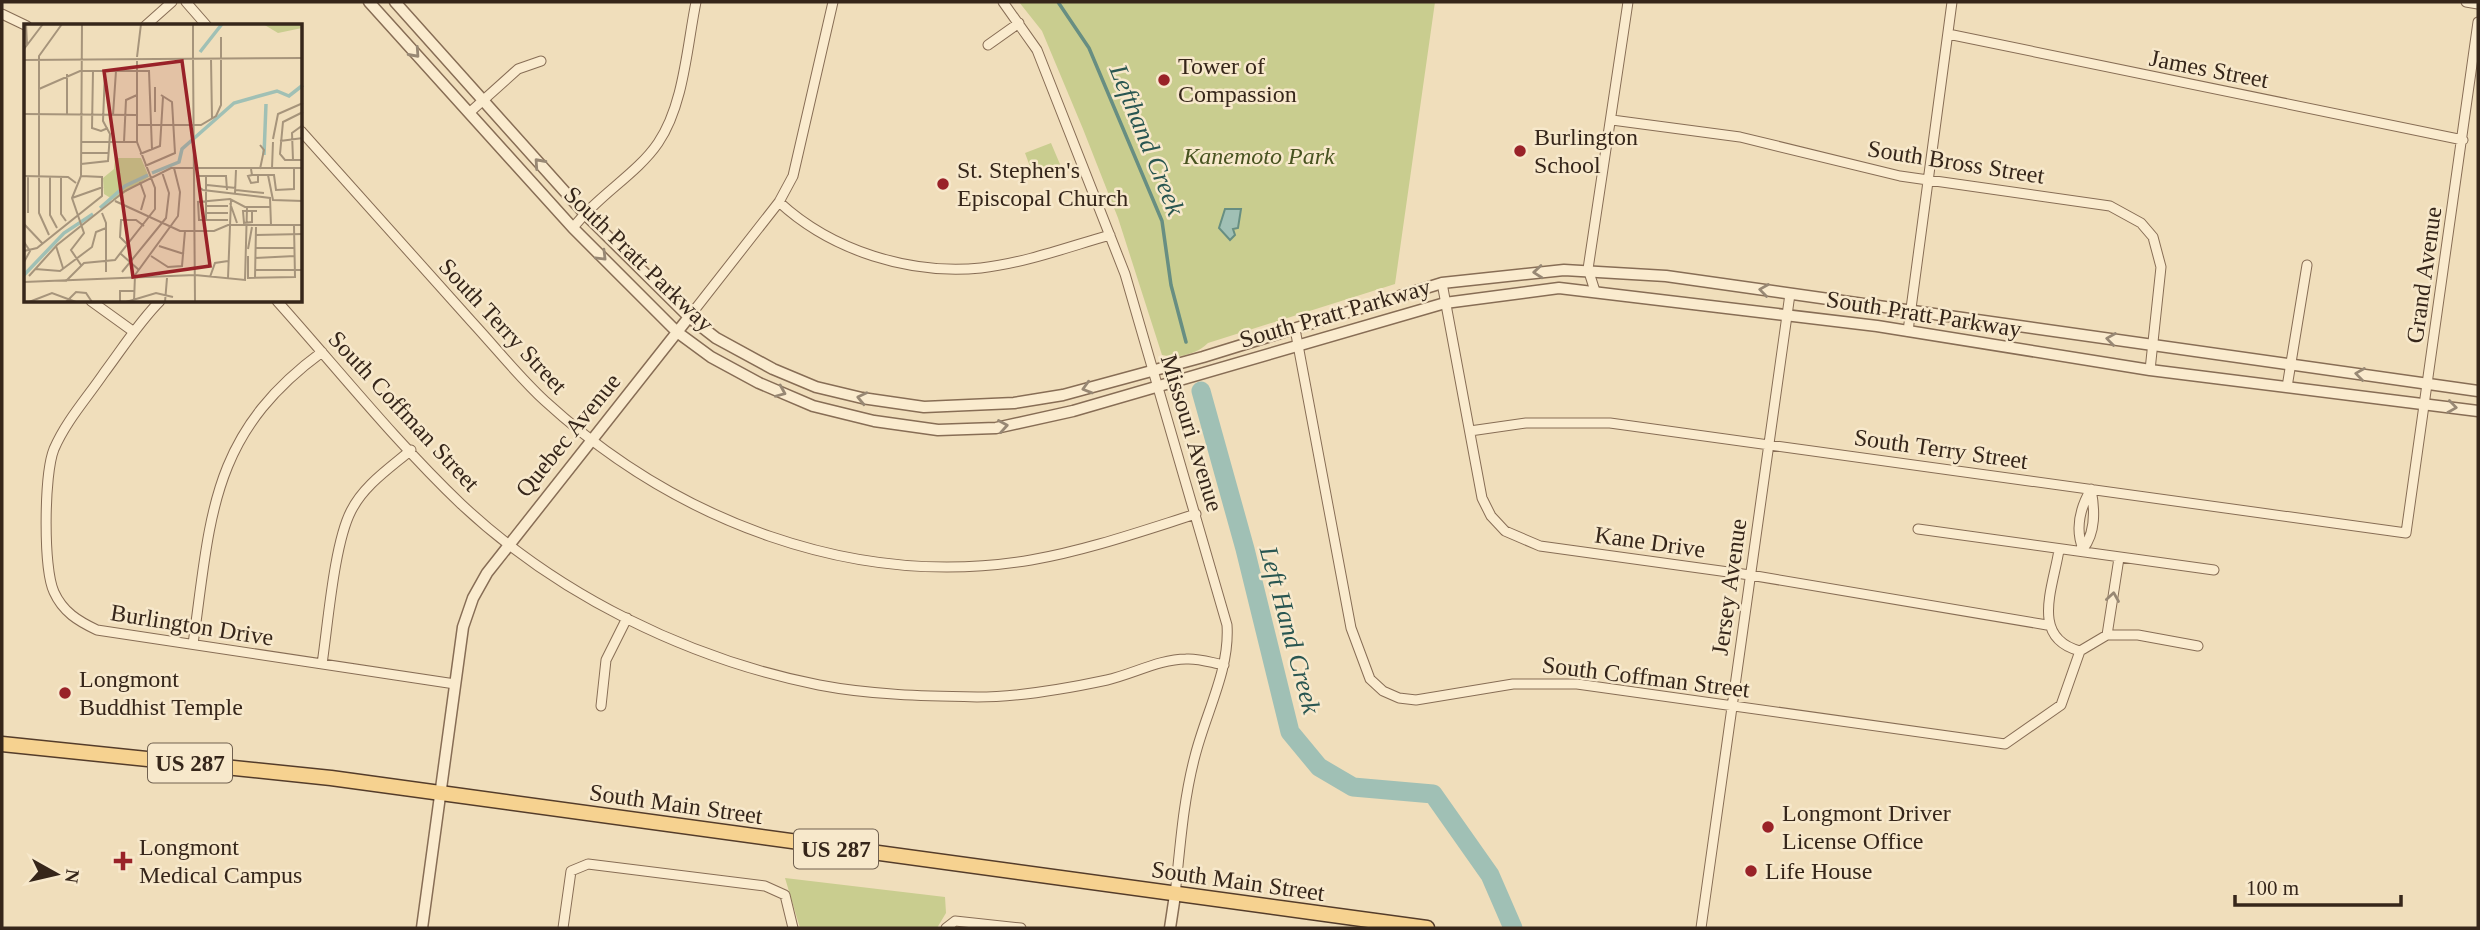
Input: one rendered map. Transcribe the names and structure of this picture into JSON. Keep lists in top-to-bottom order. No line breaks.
{"streets":{"main road":["US 287","South Main Street"],"street":["James Street","South Bross Street","South Pratt Parkway","Grand Avenue","South Terry Street","South Coffman Street","Missouri Avenue","Quebec Avenue","Kane Drive","Jersey Avenue","Burlington Drive"]},"crossings":[["James Street","Grand Avenue"],["South Bross Street","South Pratt Parkway"],["South Pratt Parkway","Grand Avenue"],["South Pratt Parkway","South Coffman Street"],["South Pratt Parkway","Missouri Avenue"],["South Pratt Parkway","Quebec Avenue"],["South Pratt Parkway","Kane Drive"],["South Pratt Parkway","Jersey Avenue"],["Grand Avenue","South Terry Street"],["South Terry Street","Missouri Avenue"],["South Terry Street","Quebec Avenue"],["South Terry Street","Kane Drive"],["South Terry Street","Jersey Avenue"],["South Coffman Street","Missouri Avenue"],["South Coffman Street","Quebec Avenue"],["South Coffman Street","Jersey Avenue"],["Missouri Avenue","South Main Street"],["Quebec Avenue","Burlington Drive"],["Quebec Avenue","South Main Street"],["Kane Drive","Jersey Avenue"]],"water":["Lefthand Creek","Left Hand Creek"],"parks":["Kanemoto Park"],"places":{"other":["Tower of Compassion","Burlington School","St. Stephen's Episcopal Church","Longmont Buddhist Temple","Longmont Driver License Office","Life House"],"health":["Longmont Medical Campus"]},"scale_bar":"100 m","north":"right"}
